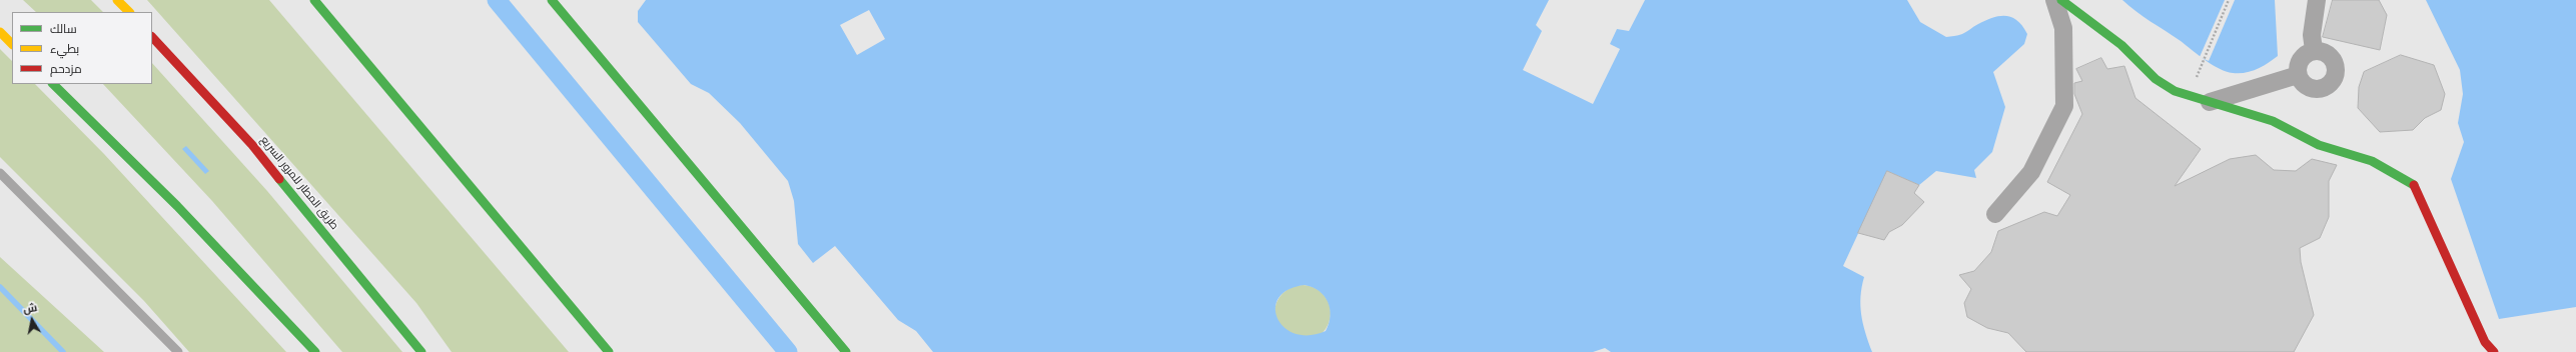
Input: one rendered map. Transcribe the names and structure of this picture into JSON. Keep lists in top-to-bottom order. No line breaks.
{"streets":{"main road":["طريق المطار للمرور السريع"]},"legend":["سالك","بطيء","مزدحم"],"north":"top"}
